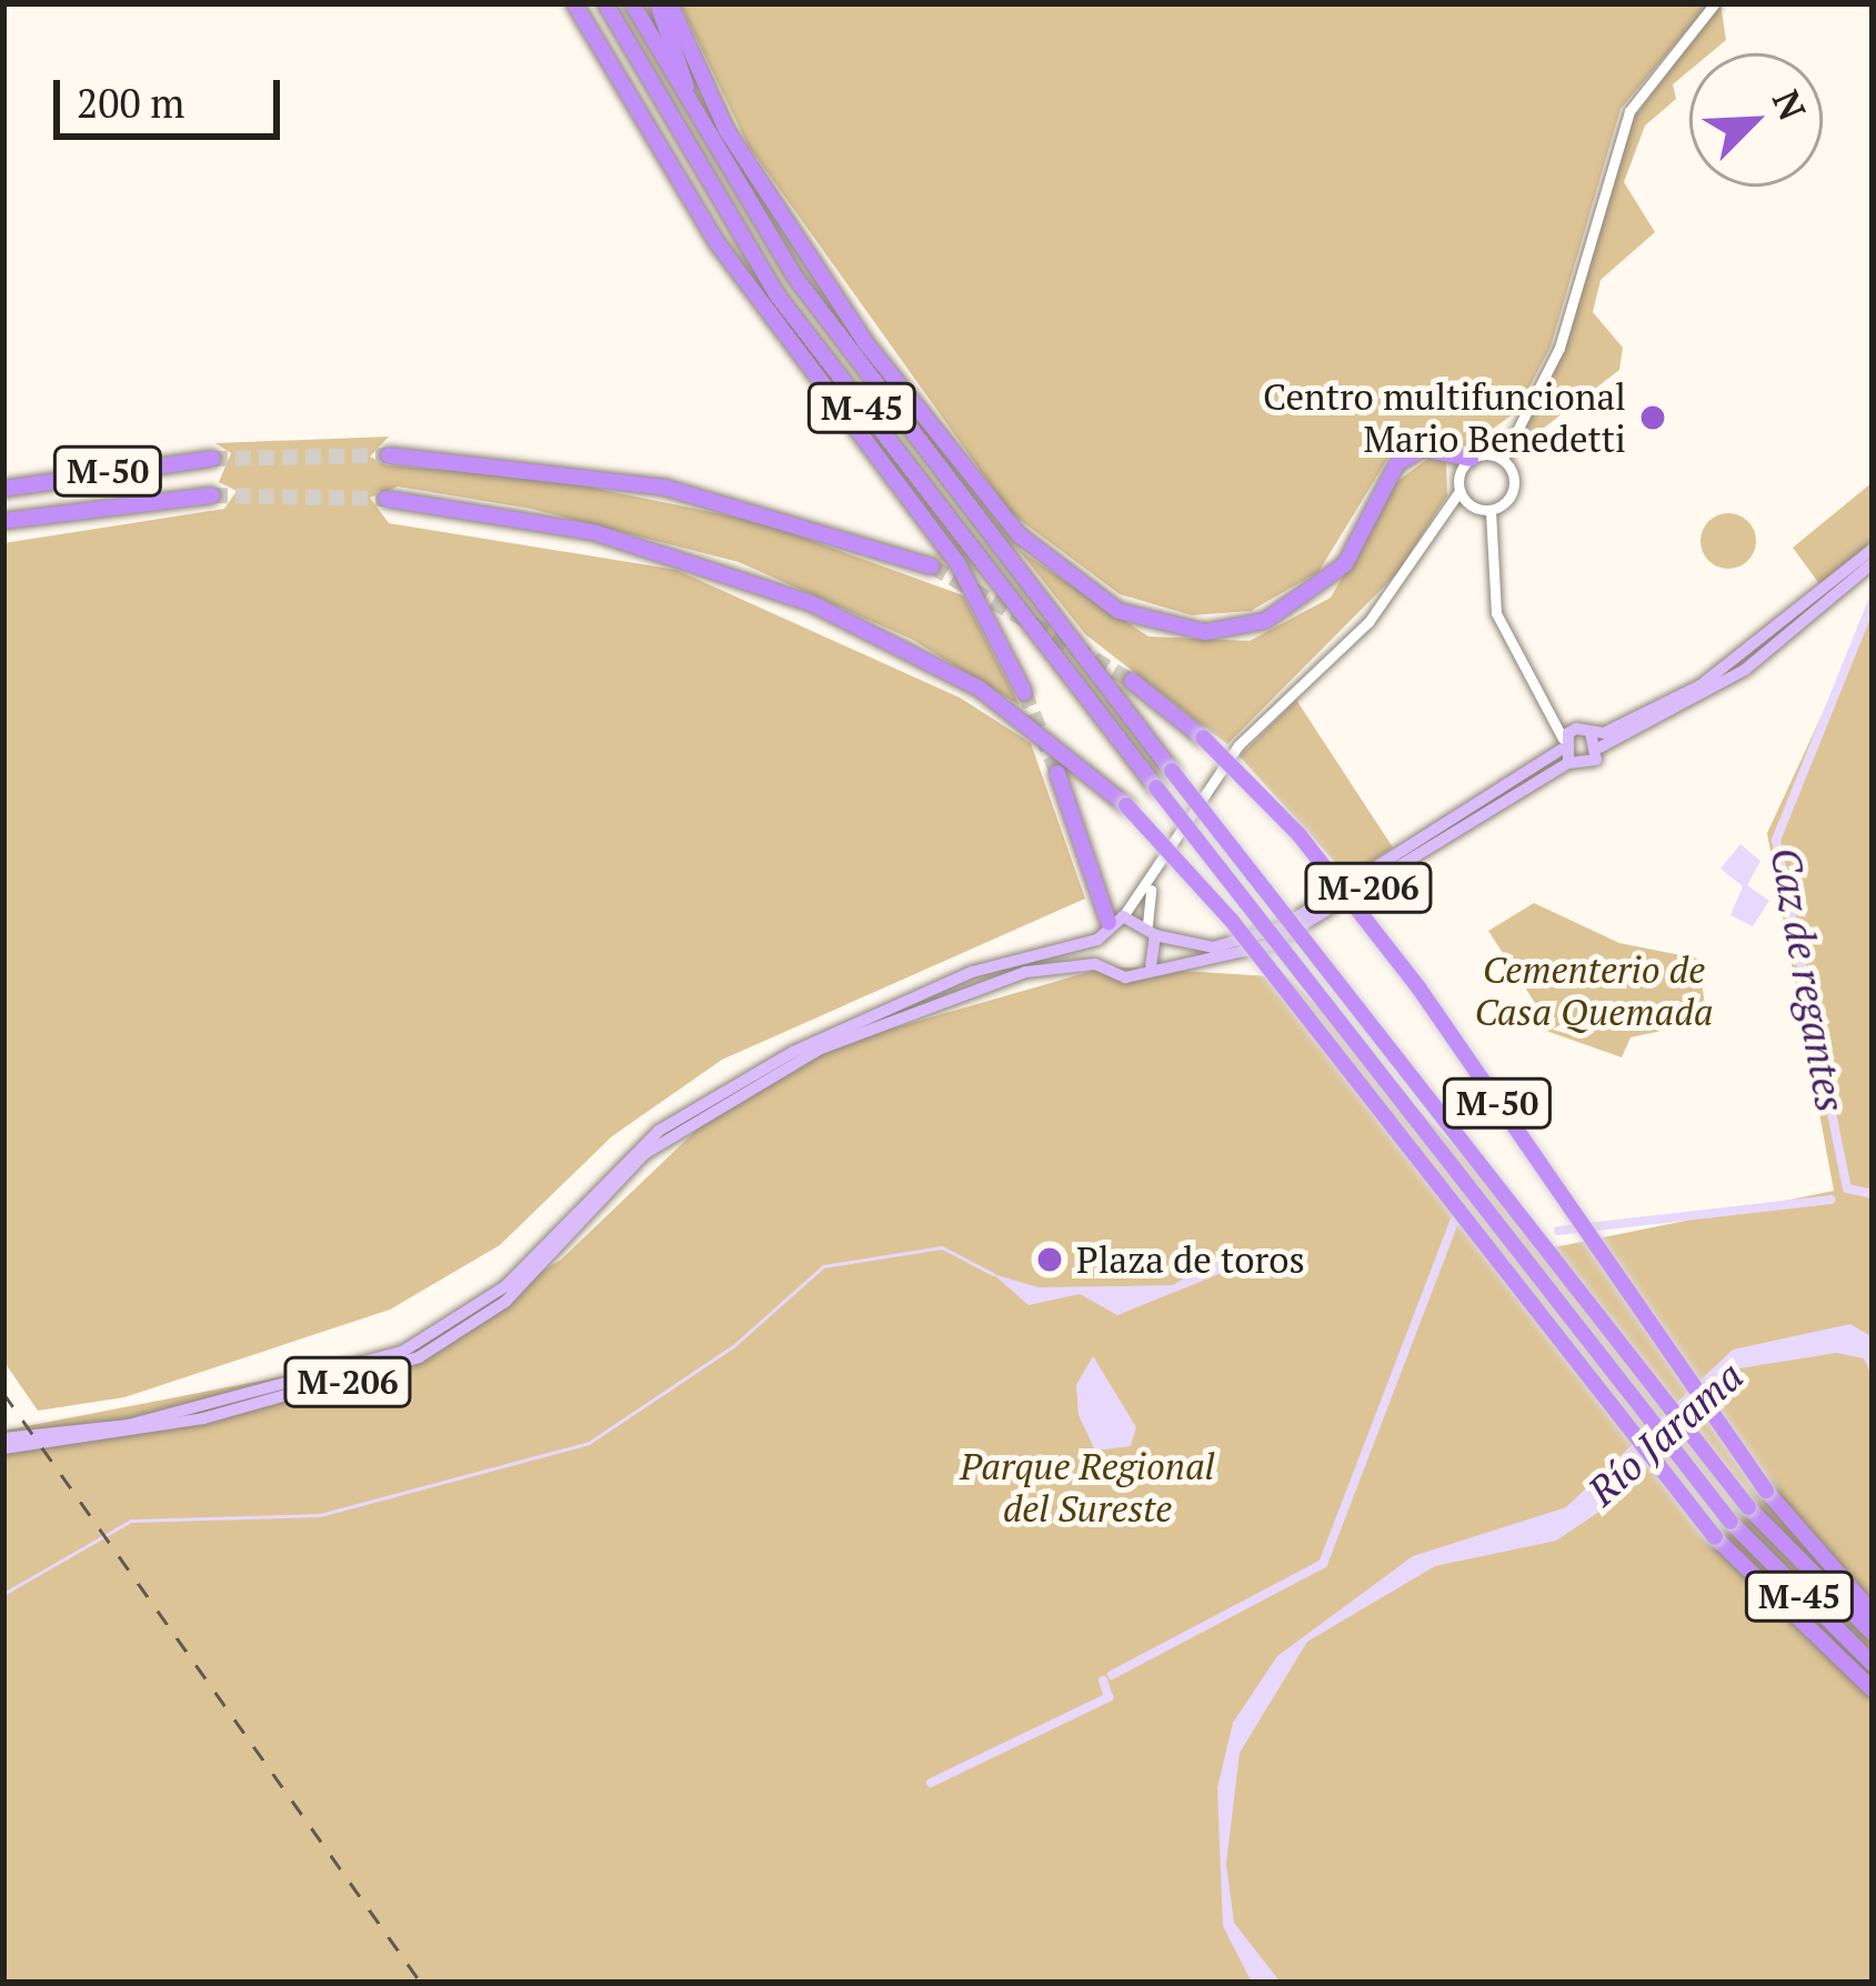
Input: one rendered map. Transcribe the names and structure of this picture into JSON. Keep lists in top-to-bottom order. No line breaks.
{"streets":{"highway":["M-45","M-50"],"main road":["M-206"]},"water":["Caz de regantes","Río Jarama"],"parks":["Cementerio de Casa Quemada","Parque Regional del Sureste"],"places":["Centro multifuncional Mario Benedetti","Plaza de toros"],"scale_bar":"200 m","north":"top right"}
